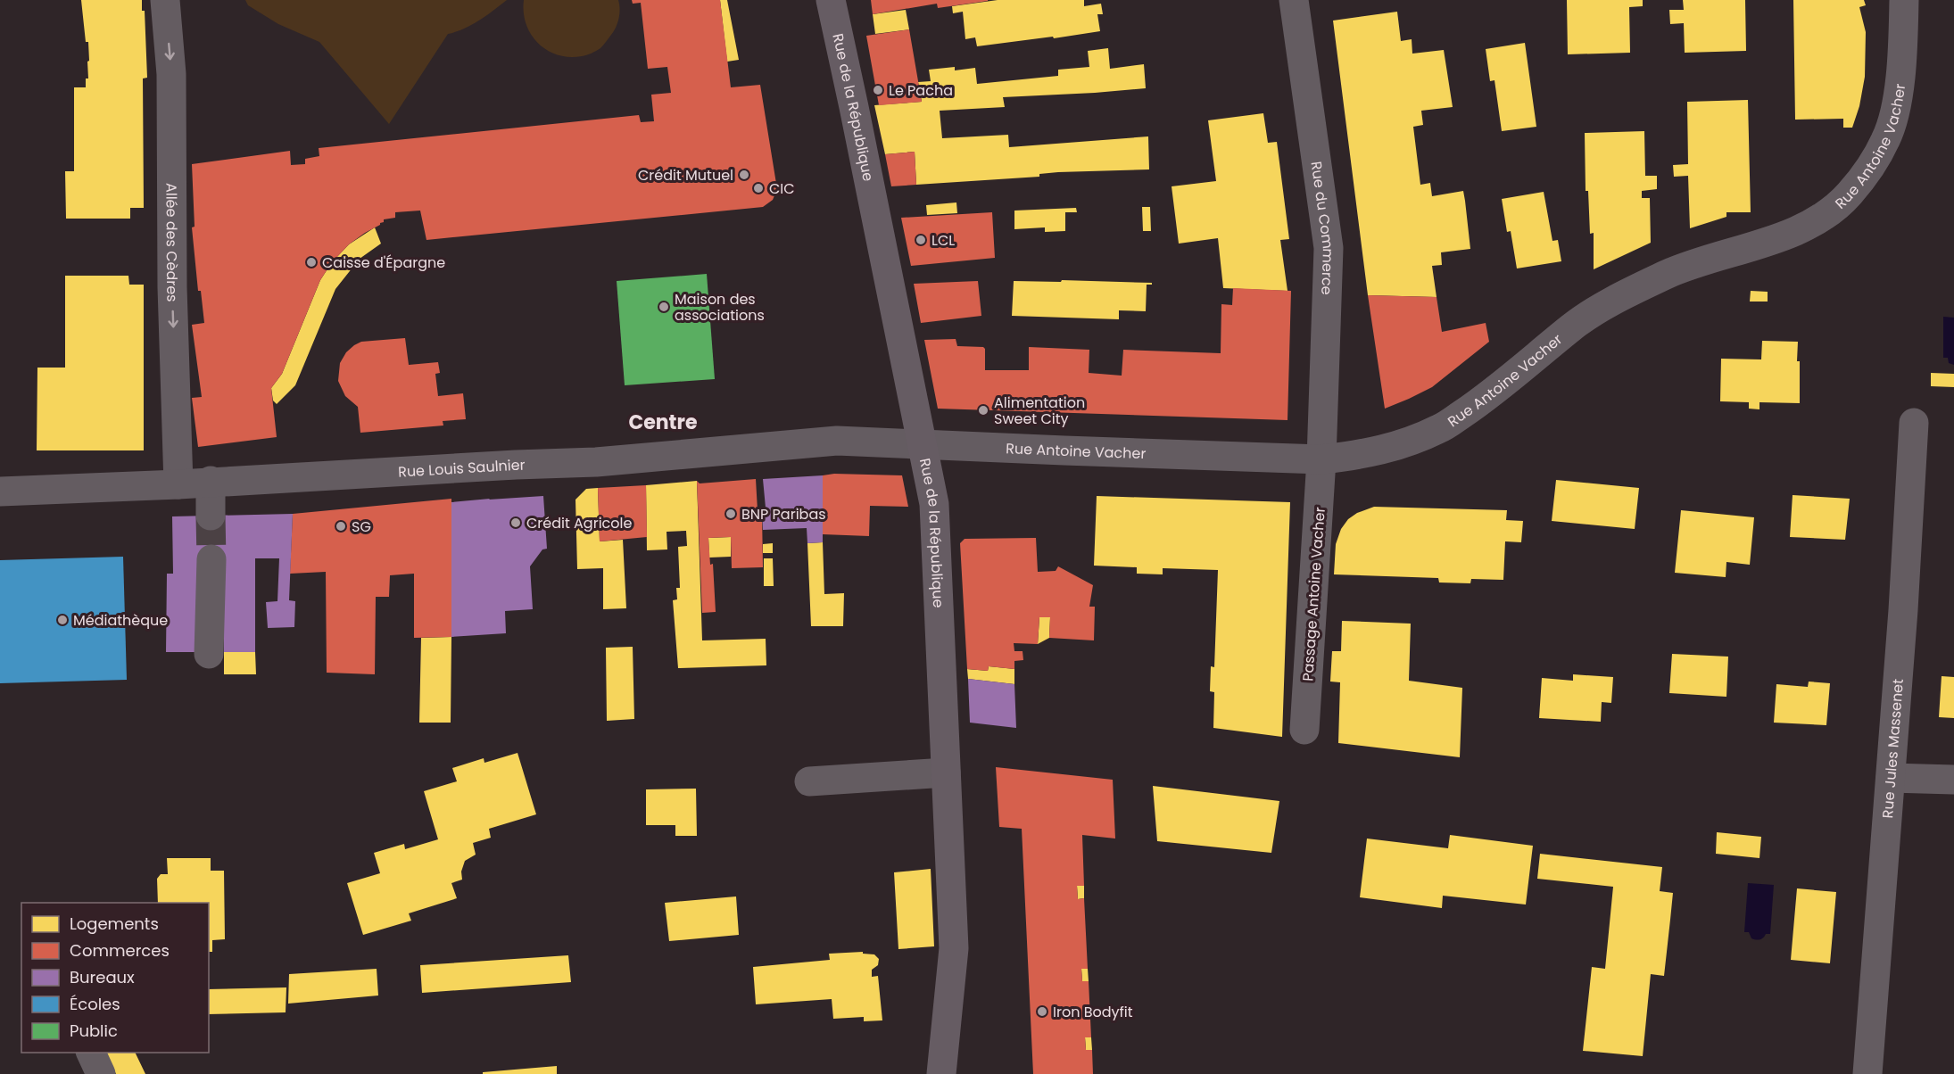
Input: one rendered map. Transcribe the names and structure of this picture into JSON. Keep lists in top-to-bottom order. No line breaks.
{"streets":{"main road":["Rue de la République"],"street":["Rue Antoine Vacher","Rue du Commerce","Allée des Cèdres","Rue Louis Saulnier","Passage Antoine Vacher","Rue Jules Massenet"]},"crossings":[["Rue de la République","Rue Antoine Vacher"],["Rue de la République","Rue Louis Saulnier"],["Rue Antoine Vacher","Rue du Commerce"],["Rue Antoine Vacher","Rue Louis Saulnier"],["Rue Antoine Vacher","Passage Antoine Vacher"],["Rue du Commerce","Passage Antoine Vacher"],["Allée des Cèdres","Rue Louis Saulnier"]],"one_way":["Allée des Cèdres"],"districts":["Centre"],"places":["Le Pacha","Crédit Mutuel","CIC","LCL","Caisse d'Épargne","Maison des associations","Alimentation Sweet City","BNP Paribas","Crédit Agricole","SG","Médiathèque","Iron Bodyfit"],"legend":["Logements","Commerces","Bureaux","Écoles","Public"]}
